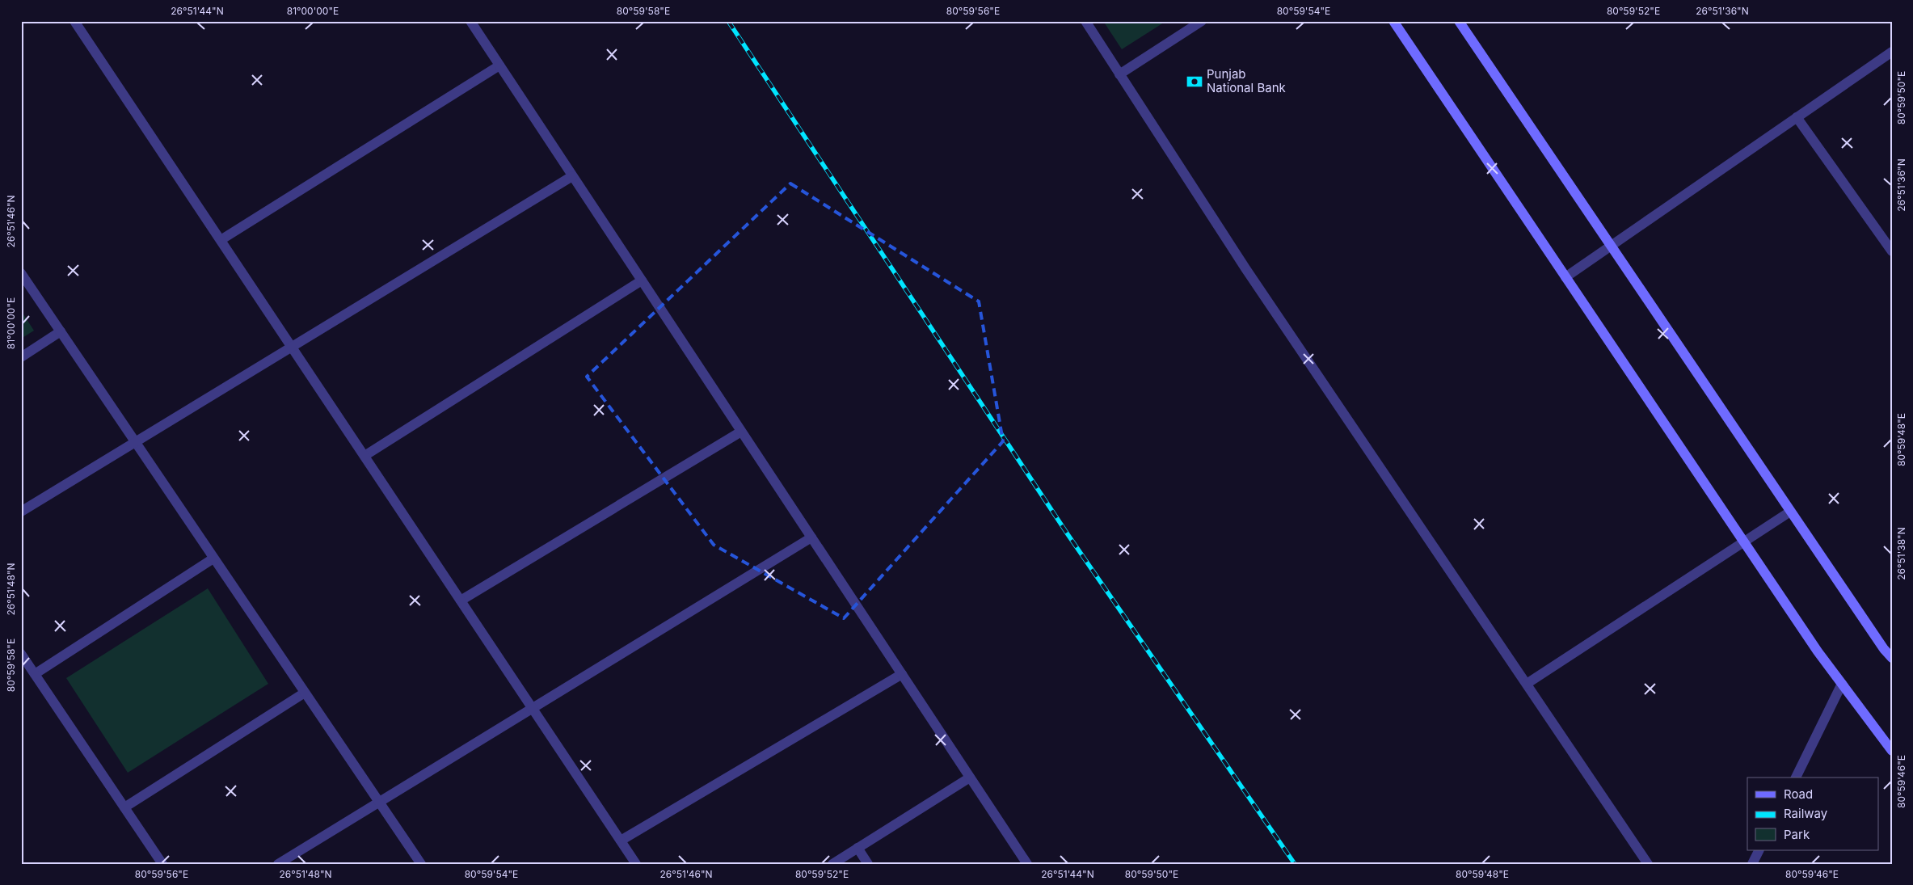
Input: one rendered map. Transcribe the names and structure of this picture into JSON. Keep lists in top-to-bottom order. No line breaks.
{"places":{"bank":["Punjab National Bank"]},"legend":["Road","Railway","Park"],"coordinates":["26°51'44\"N","81°00'00\"E","80°59'58\"E","80°59'56\"E","80°59'54\"E","80°59'52\"E","26°51'36\"N","80°59'50\"E","26°51'46\"N","80°59'48\"E","26°51'38\"N","26°51'48\"N","80°59'46\"E"]}
